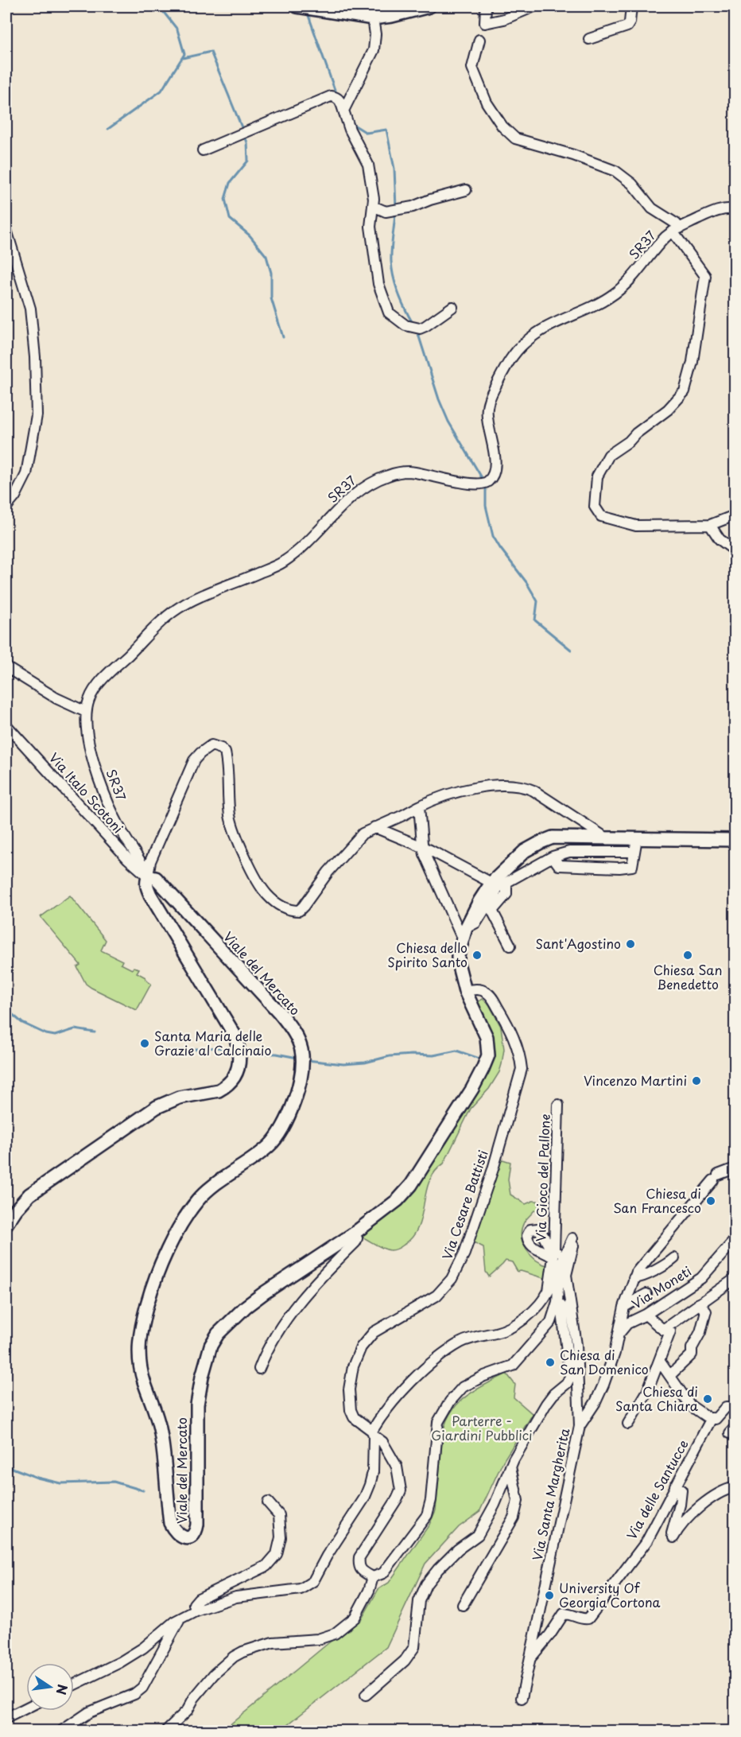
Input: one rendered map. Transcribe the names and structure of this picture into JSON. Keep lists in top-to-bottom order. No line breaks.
{"streets":{"main road":["Viale del Mercato"],"street":["SR37","Via Italo Scotoni","Via Gioco del Pallone","Via Cesare Battisti","Via Moneti","Via delle Santucce","Via Santa Margherita"]},"crossings":[["SR37","Via Italo Scotoni"],["SR37","Viale del Mercato"],["Via Italo Scotoni","Viale del Mercato"],["Viale del Mercato","Via Cesare Battisti"],["Via Gioco del Pallone","Via Cesare Battisti"],["Via delle Santucce","Via Santa Margherita"]],"parks":["Parterre - Giardini Pubblici"],"places":["Sant'Agostino","Chiesa dello Spirito Santo","Chiesa San Benedetto","Santa Maria delle Grazie al Calcinaio","Vincenzo Martini","Chiesa di San Francesco","Chiesa di San Domenico","Chiesa di Santa Chiara","University Of Georgia Cortona"],"north":"right"}
